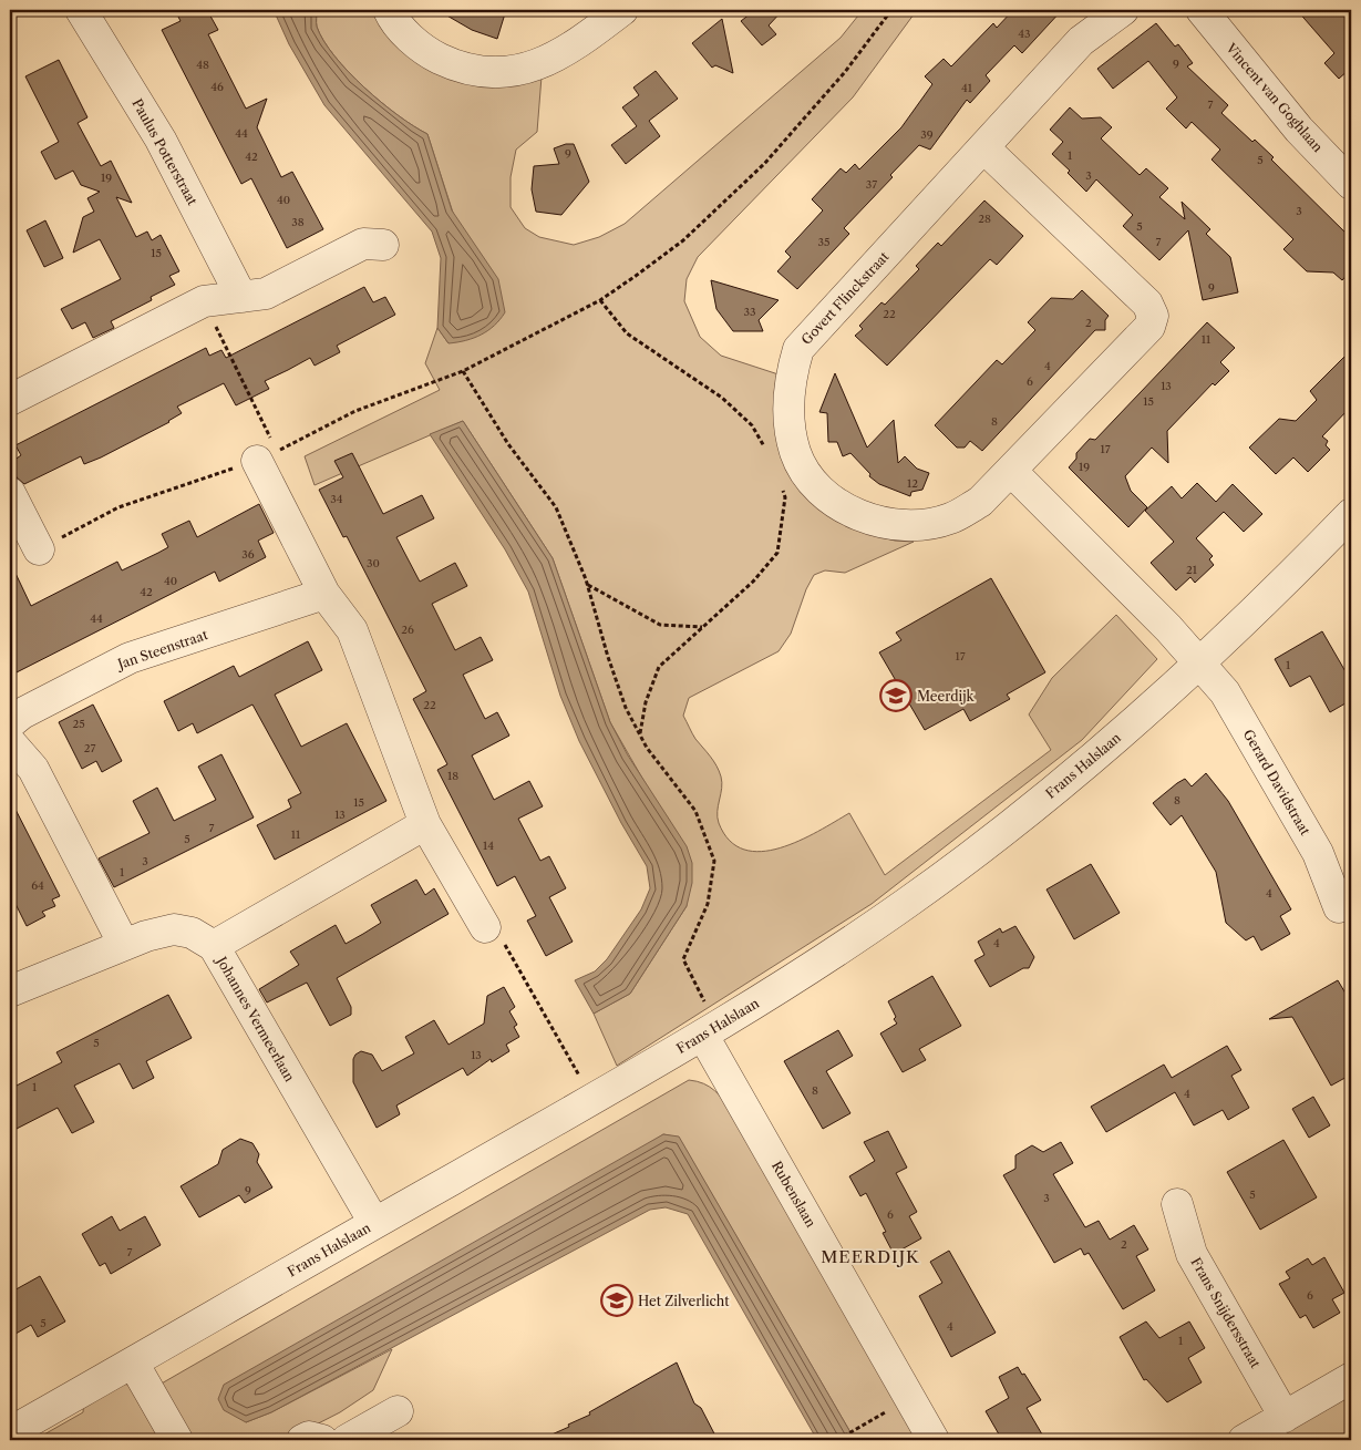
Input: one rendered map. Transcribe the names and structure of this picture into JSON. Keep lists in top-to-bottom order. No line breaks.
{"streets":{"street":["Vincent van Goghlaan","Paulus Potterstraat","Govert Flinckstraat","Jan Steenstraat","Frans Halslaan","Gerard Davidstraat","Johannes Vermeerlaan","Rubenslaan","Frans Snijdersstraat"]},"crossings":[["Frans Halslaan","Gerard Davidstraat"],["Frans Halslaan","Johannes Vermeerlaan"],["Frans Halslaan","Rubenslaan"]],"districts":["MEERDIJK"],"places":{"school or university":["Meerdijk","Het Zilverlicht"]},"house_numbers":["43","9","48","46","41","7","44","39","9","1","42","5","3","19","37","40","3","28","38","5","35","7","15","9","33","22","2","11","4","6","13","15","8","17","19","12","34","36","30","21","40","42","44","26","17","1","22","25","27","18","8","15","13","7","11","5","14","3","1","64","4","4","5","13","1","8","4","9","5","3","6","2","7","6","5","4","1"]}
